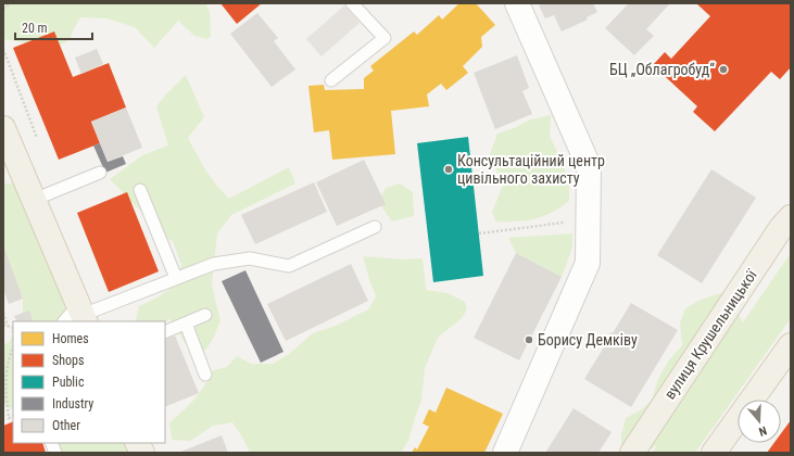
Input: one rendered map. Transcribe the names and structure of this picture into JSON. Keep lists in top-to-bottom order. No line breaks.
{"streets":{"main road":["вулиця Крушельницької"]},"places":["БЦ „Облагробуд“","Консультаційний центр цивільного захисту","Борису Демківу"],"legend":["Homes","Shops","Public","Industry","Other"],"scale_bar":"20 m","north":"bottom"}
